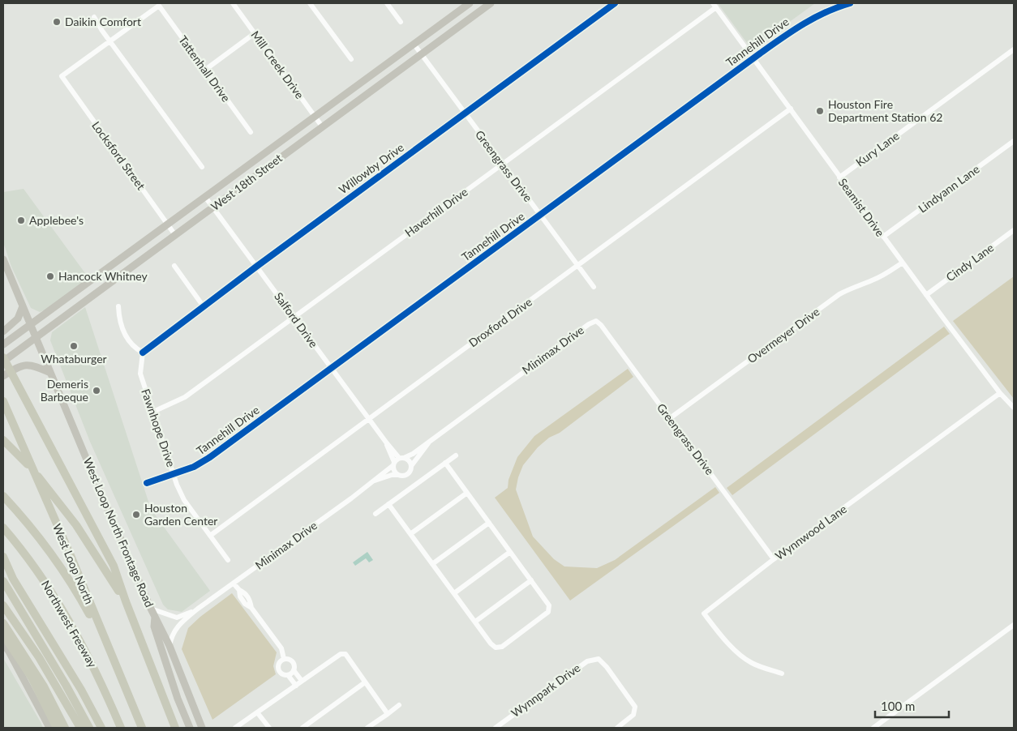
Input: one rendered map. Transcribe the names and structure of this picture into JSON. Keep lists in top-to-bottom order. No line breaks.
{"streets":{"highway":["West Loop North","Northwest Freeway"],"main road":["West 18th Street","West Loop North Frontage Road"],"street":["Tannehill Drive","Mill Creek Drive","Tattenhall Drive","Kury Lane","Locksford Street","Greengrass Drive","Willowby Drive","Lindyann Lane","Seamist Drive","Haverhill Drive","Cindy Lane","Salford Drive","Droxford Drive","Overmeyer Drive","Minimax Drive","Fawnhope Drive","Wynnwood Lane","Wynnpark Drive"]},"crossings":[["Tannehill Drive","Greengrass Drive"],["Tannehill Drive","Seamist Drive"],["Tannehill Drive","Salford Drive"],["Tannehill Drive","Fawnhope Drive"],["Mill Creek Drive","West 18th Street"],["Tattenhall Drive","Locksford Street"],["Kury Lane","Seamist Drive"],["Locksford Street","West 18th Street"],["Greengrass Drive","Willowby Drive"],["Greengrass Drive","West 18th Street"],["Greengrass Drive","Haverhill Drive"],["Greengrass Drive","Droxford Drive"],["Greengrass Drive","Overmeyer Drive"],["Greengrass Drive","Minimax Drive"],["Greengrass Drive","Wynnwood Lane"],["Willowby Drive","Salford Drive"],["Willowby Drive","Fawnhope Drive"],["West 18th Street","Salford Drive"],["West 18th Street","West Loop North Frontage Road"],["Lindyann Lane","Seamist Drive"],["Seamist Drive","Haverhill Drive"],["Seamist Drive","Cindy Lane"],["Seamist Drive","Droxford Drive"],["Seamist Drive","Overmeyer Drive"],["Seamist Drive","Wynnwood Lane"],["Haverhill Drive","Salford Drive"],["Haverhill Drive","Fawnhope Drive"],["Salford Drive","Droxford Drive"],["Salford Drive","Minimax Drive"],["Droxford Drive","Fawnhope Drive"],["Minimax Drive","West Loop North Frontage Road"]],"places":["Daikin Comfort","Houston Fire Department Station 62","Applebee's","Hancock Whitney","Whataburger","Demeris Barbeque","Houston Garden Center"],"scale_bar":"100 m"}
